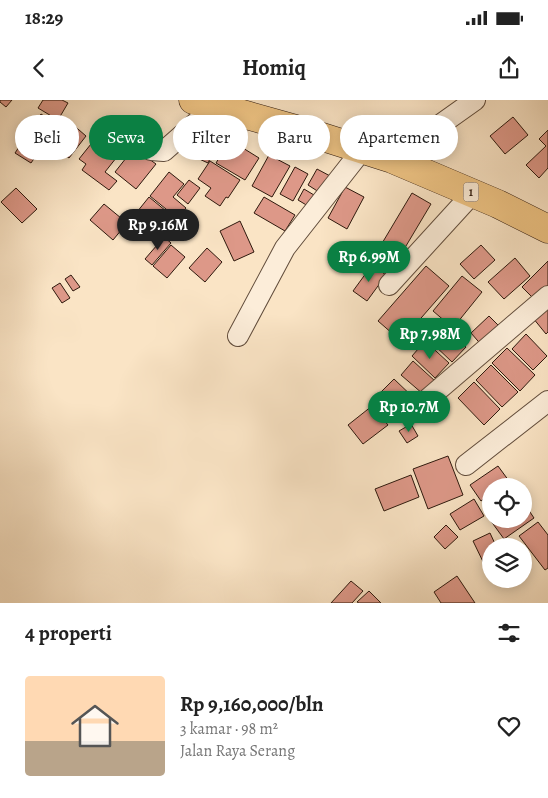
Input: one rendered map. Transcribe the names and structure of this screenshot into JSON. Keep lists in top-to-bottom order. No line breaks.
{"streets":{"highway":["1"]},"page":{"status":"18:29","header":"Homiq","chip":["Beli","Sewa","Filter","Baru","Apartemen"],"price":["Rp 9.16M","Rp 6.99M","Rp 7.98M","Rp 10.7M"],"heading":"4 properti","list":[{"name":"Rp 9,160,000/bln","note":"3 kamar · 98 m² · Jalan Raya Serang"}]}}
